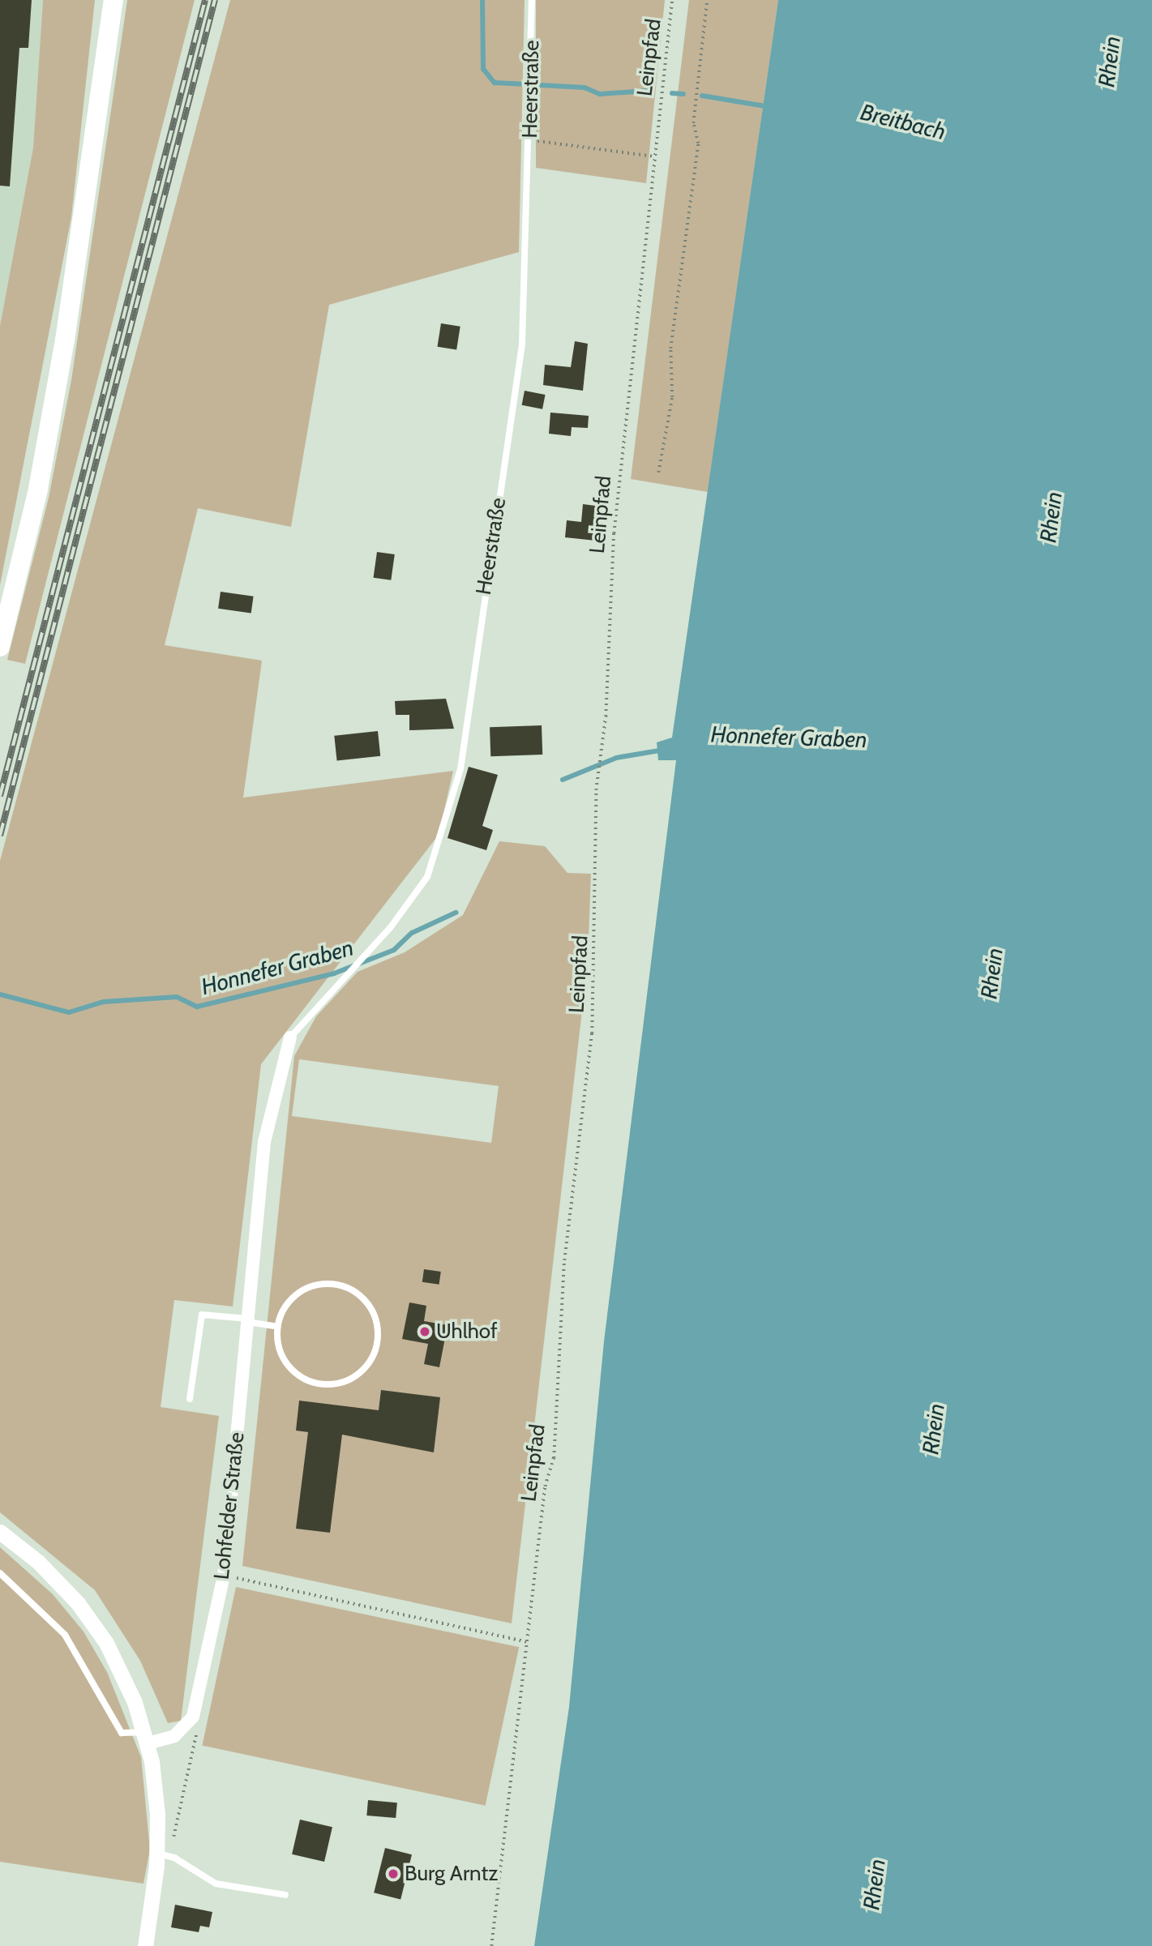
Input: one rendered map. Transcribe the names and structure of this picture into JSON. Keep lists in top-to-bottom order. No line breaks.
{"streets":{"street":["Lohfelder Straße"],"lane":["Heerstraße"],"path":["Leinpfad"]},"crossings":[["Heerstraße","Lohfelder Straße"]],"water":["Rhein","Breitbach","Honnefer Graben"],"places":["Uhlhof","Burg Arntz"]}
